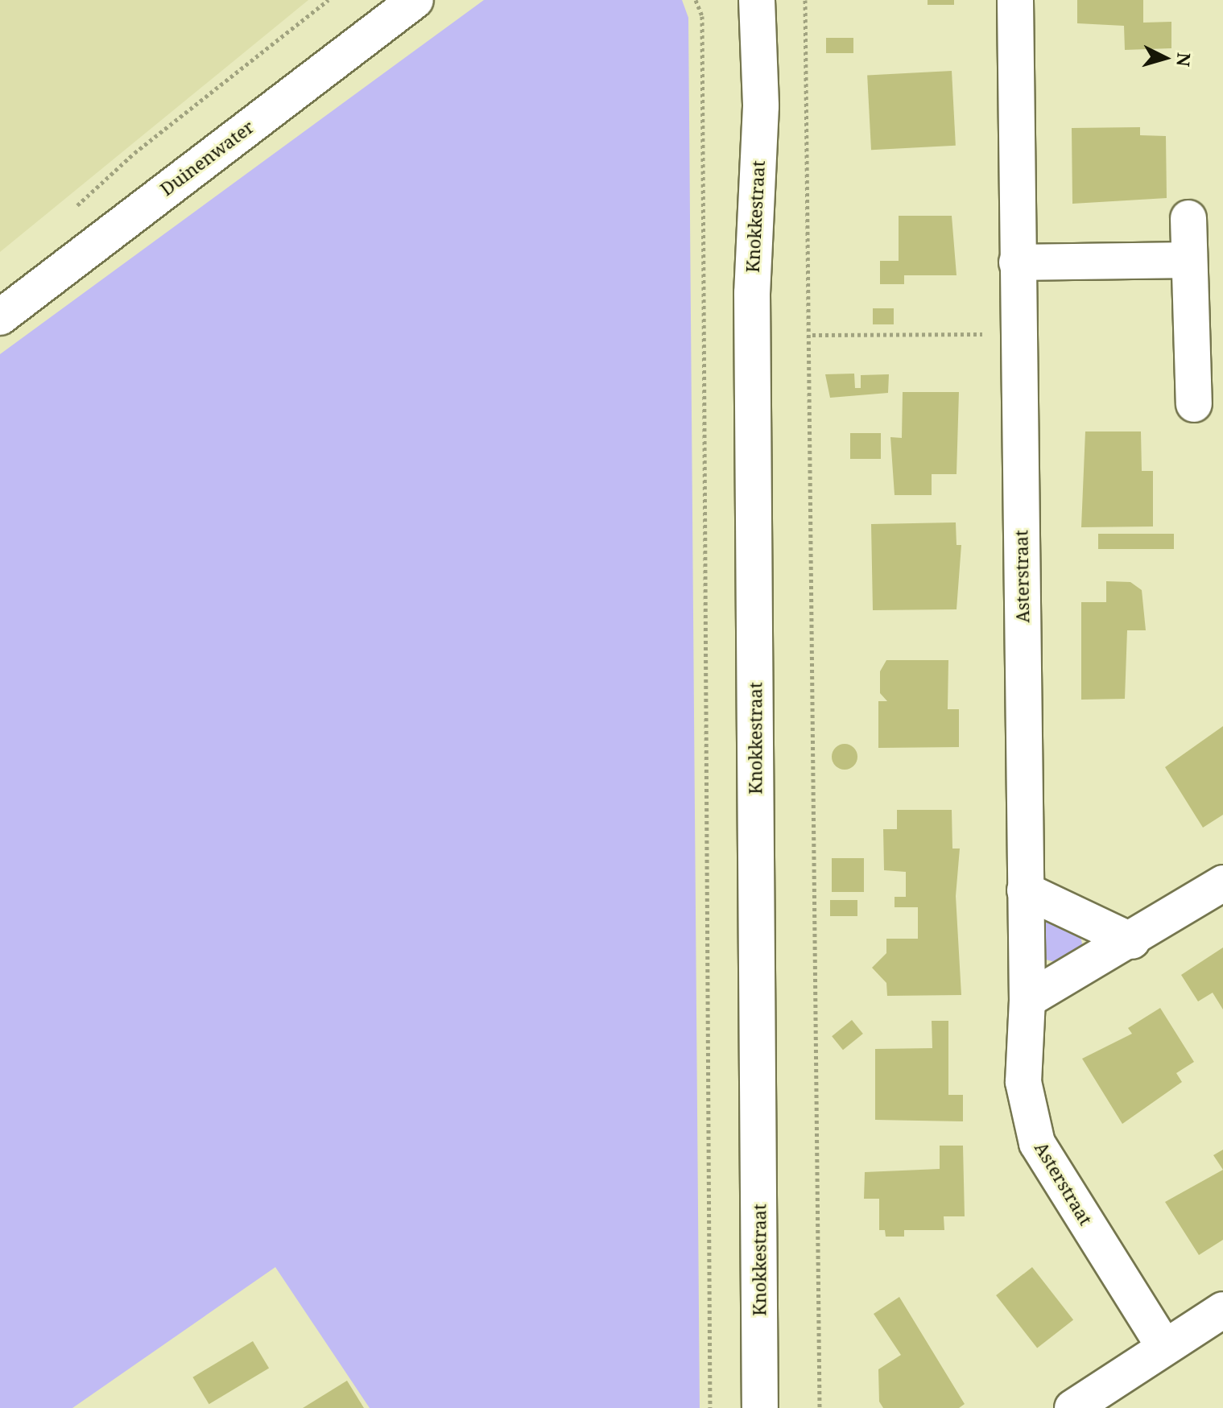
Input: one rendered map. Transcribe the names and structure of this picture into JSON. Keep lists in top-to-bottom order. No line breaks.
{"streets":{"street":["Duinenwater","Knokkestraat","Asterstraat"]},"north":"right"}
